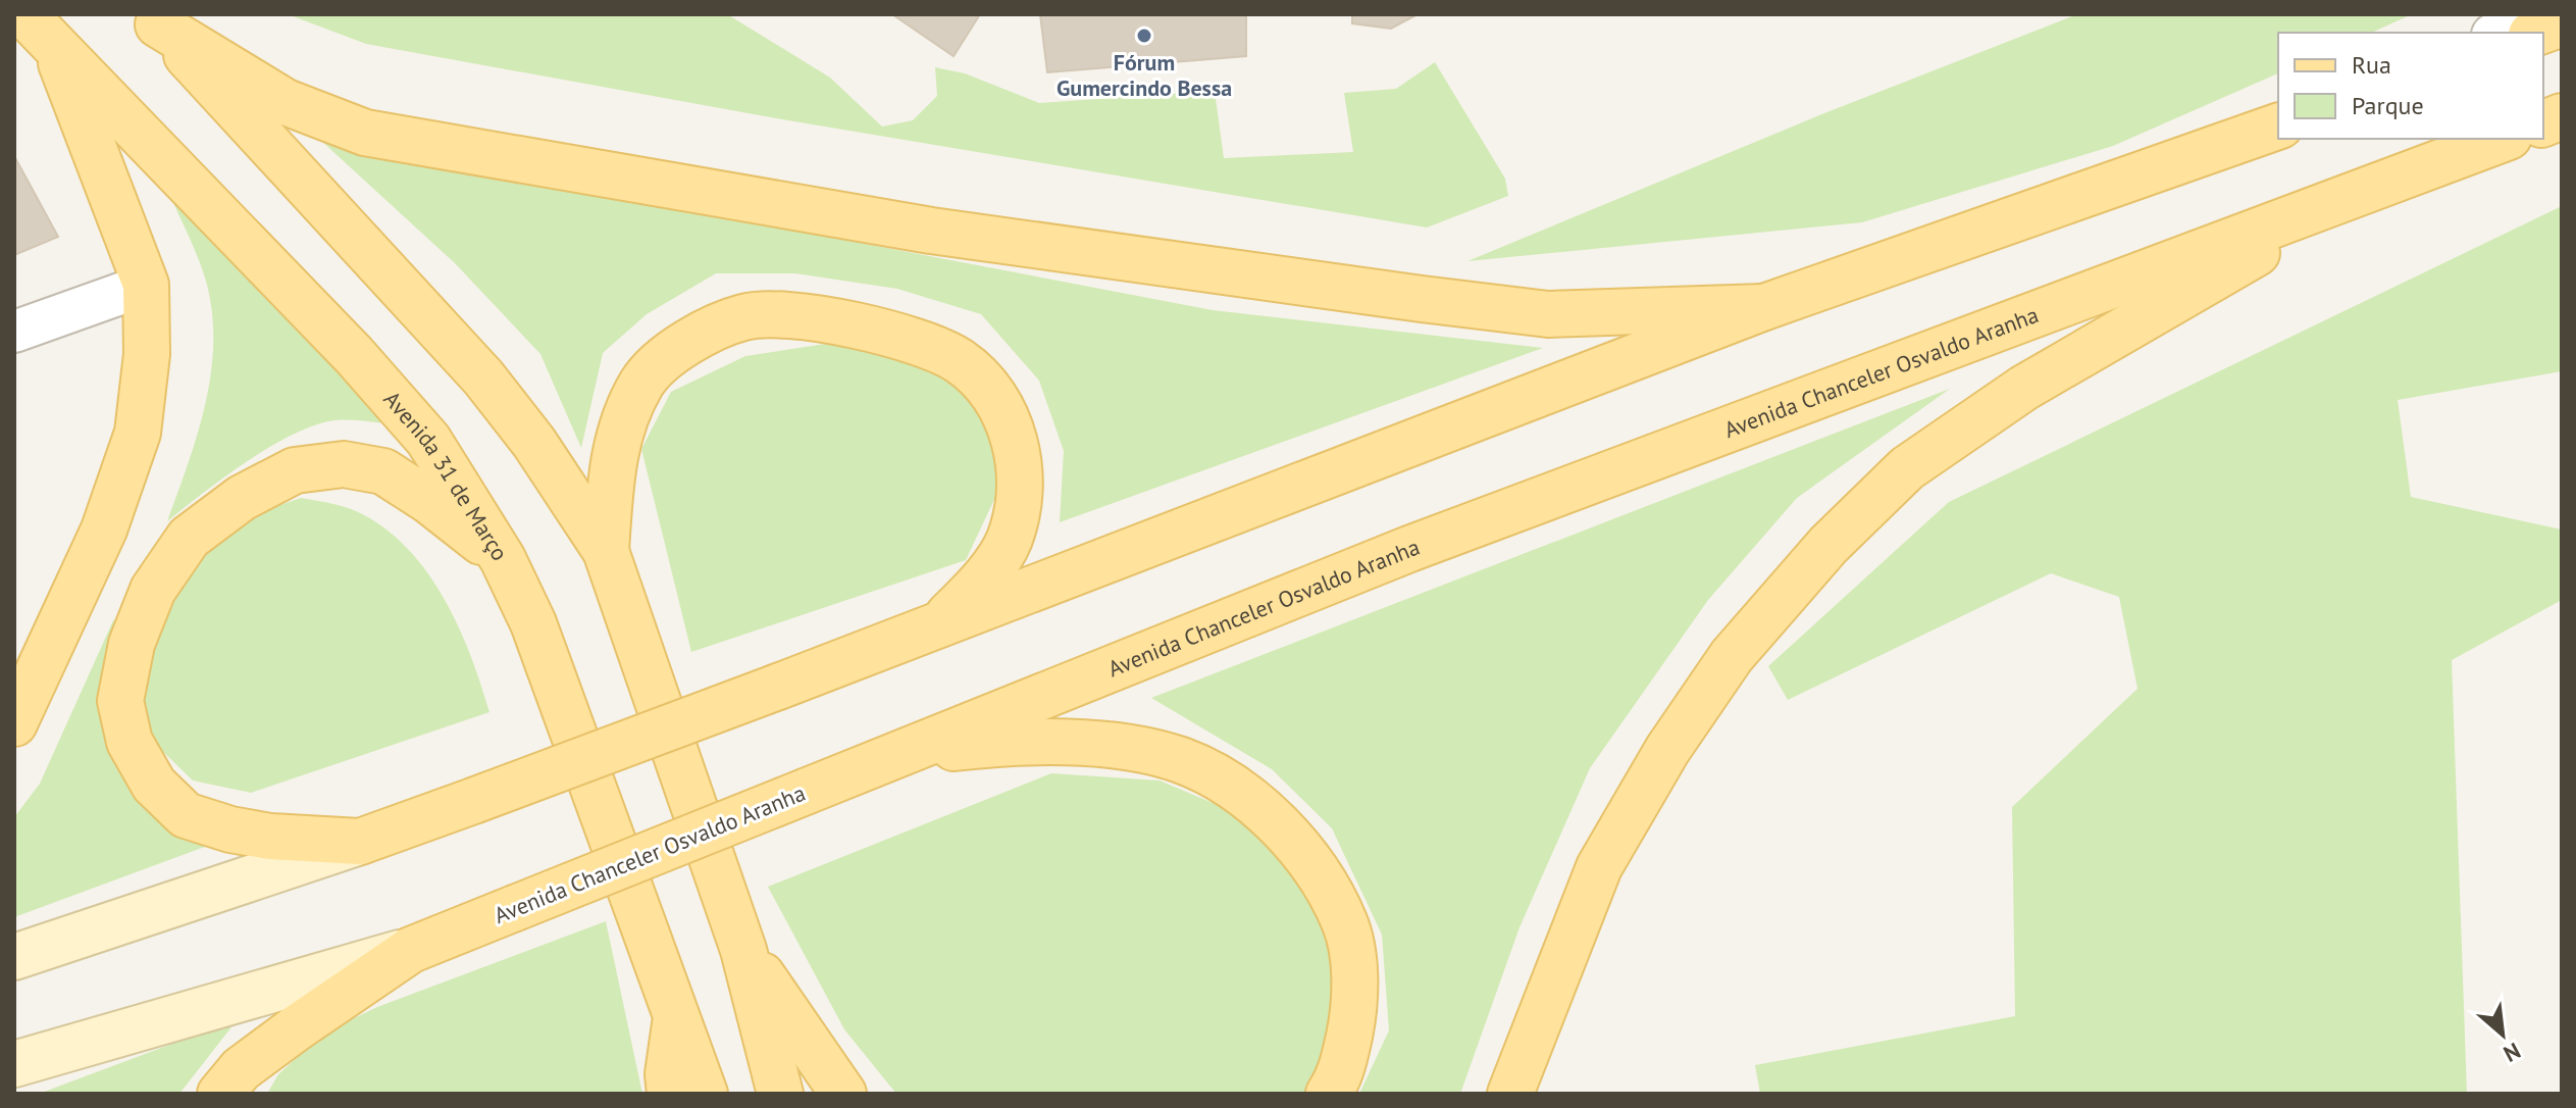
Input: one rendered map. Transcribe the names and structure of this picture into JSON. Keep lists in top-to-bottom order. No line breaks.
{"streets":{"main road":["Avenida Chanceler Osvaldo Aranha","Avenida 31 de Março"]},"places":["Fórum Gumercindo Bessa"],"legend":["Rua","Parque"],"north":"bottom right"}
